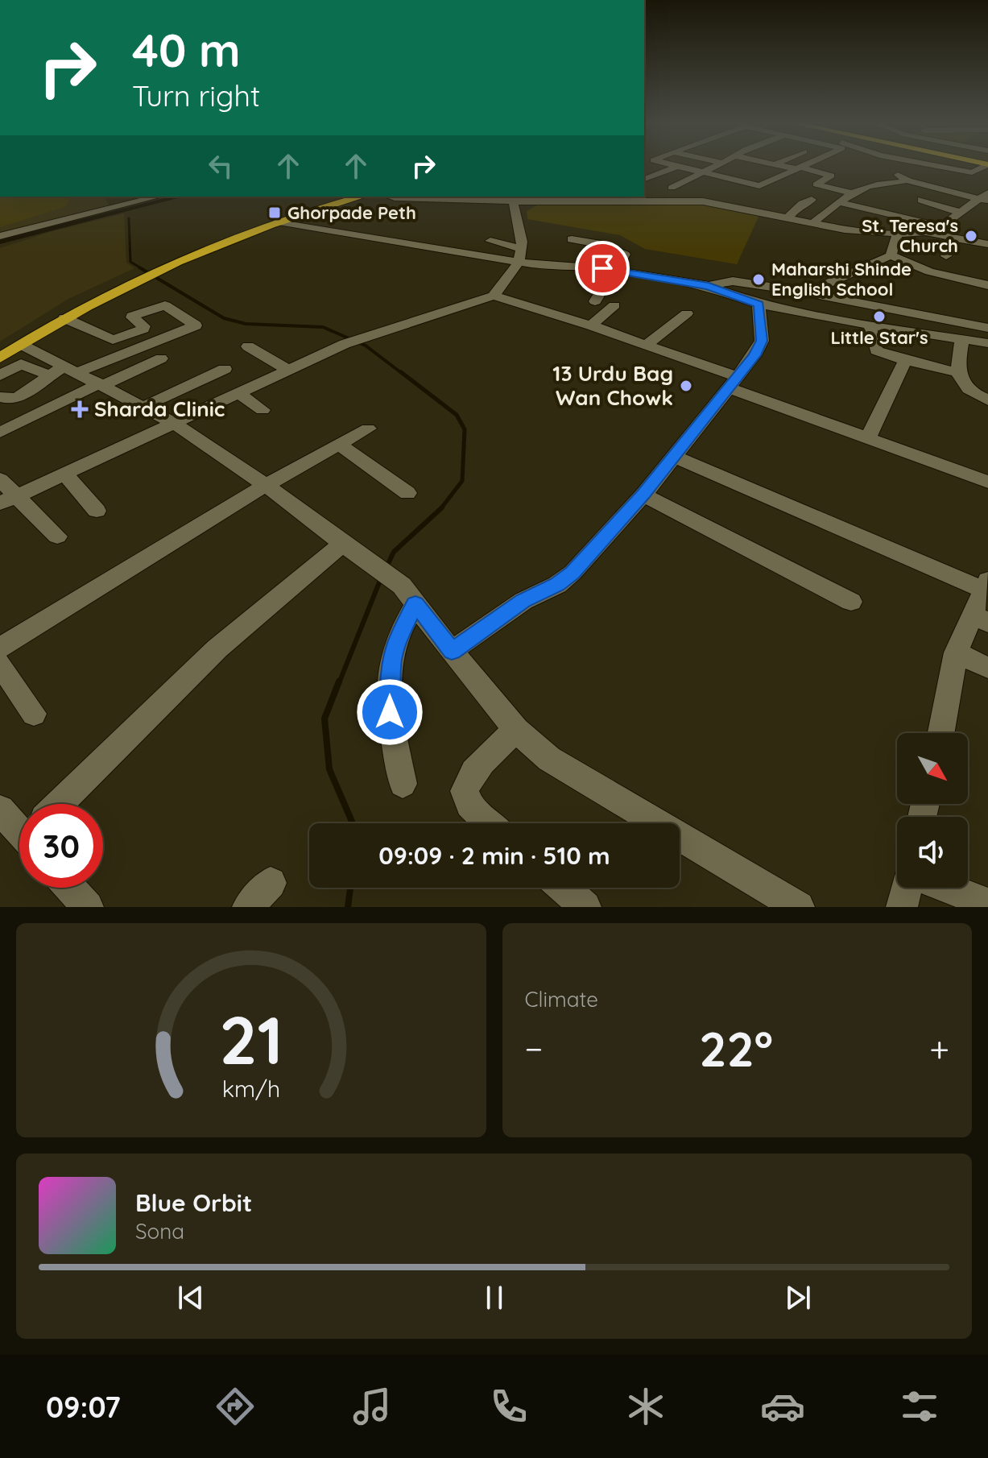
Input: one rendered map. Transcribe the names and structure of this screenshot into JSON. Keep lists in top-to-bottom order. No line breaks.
{"places":{"transit":["Ghorpade Peth"],"other":["St. Teresa's Church","Maharshi Shinde English School","Little Star's","13 Urdu Bag Wan Chowk"],"health":["Sharda Clinic"]},"north":"bottom right","page":{"turn":["40 m","Turn right"],"limit":"30","trip":"09:09 · 2 min · 510 m","tile":"Climate","heat":["−","22°","+"],"song":["Blue Orbit","Sona"],"tabs":"09:07","gauge":["21","km/h"]}}
